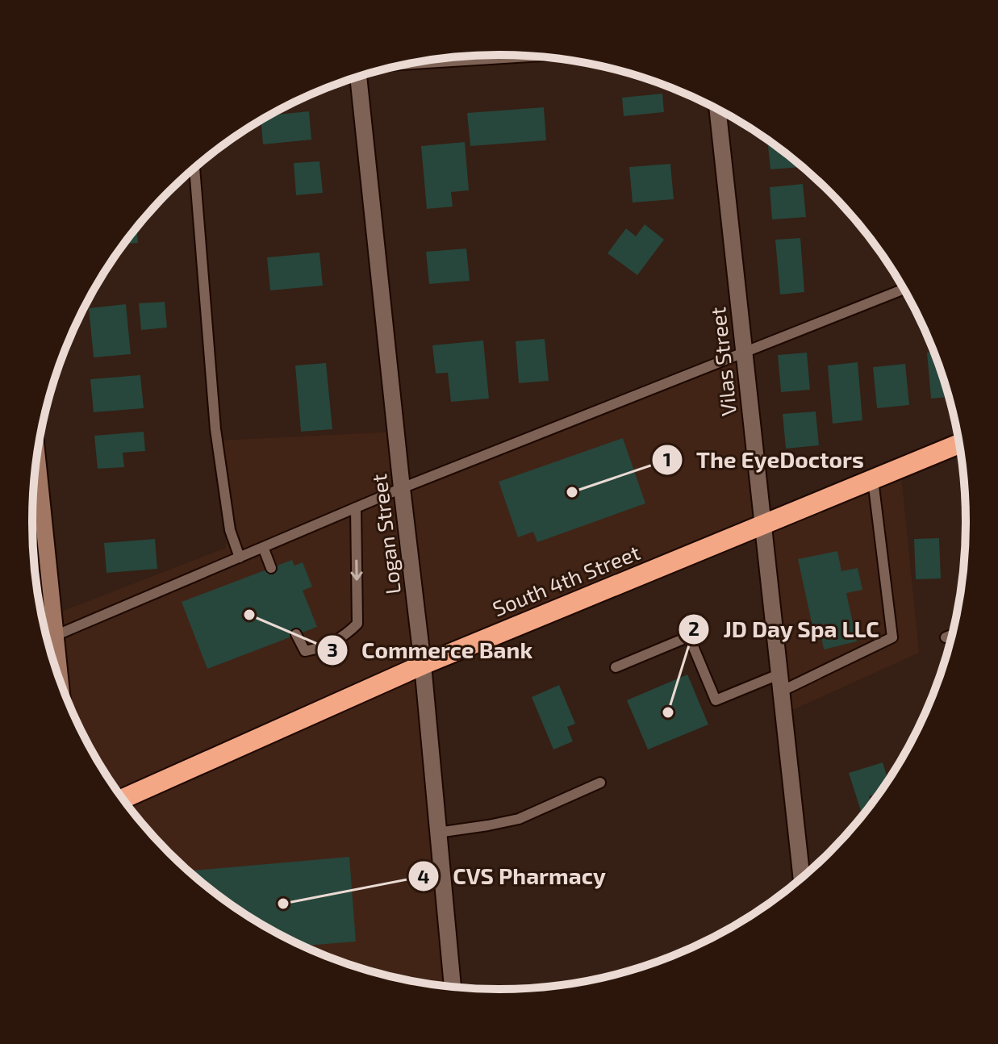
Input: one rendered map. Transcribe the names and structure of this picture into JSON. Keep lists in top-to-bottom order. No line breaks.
{"streets":{"highway":["South 4th Street"],"street":["Vilas Street","Logan Street"]},"crossings":[["Vilas Street","South 4th Street"],["Logan Street","South 4th Street"]],"places":["The EyeDoctors","Commerce Bank","JD Day Spa LLC","CVS Pharmacy"]}
